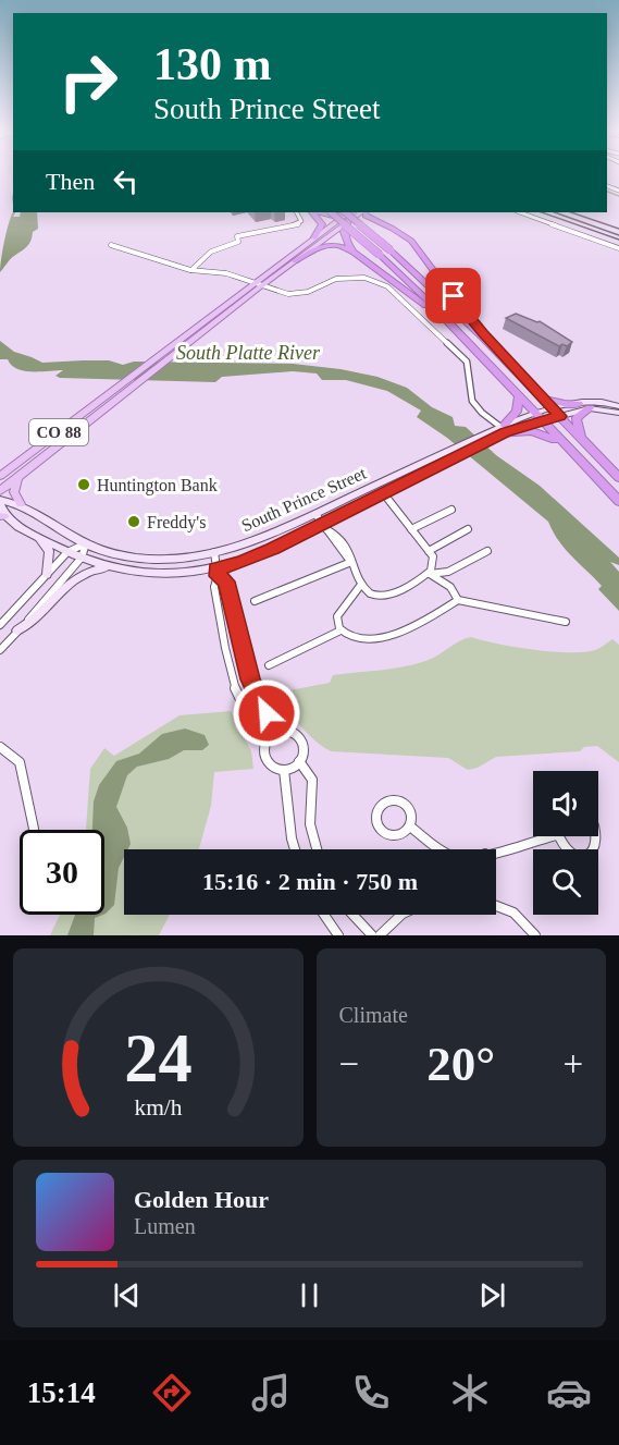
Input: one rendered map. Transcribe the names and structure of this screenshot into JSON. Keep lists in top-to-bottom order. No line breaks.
{"streets":{"main road":["CO 88"],"street":["South Prince Street"]},"water":["South Platte River"],"places":["Huntington Bank","Freddy's"],"page":{"turn":["130 m","South Prince Street"],"then":"Then","limit":"30","trip":"15:16 · 2 min · 750 m","tile":"Climate","heat":["−","20°","+"],"song":["Golden Hour","Lumen"],"tabs":"15:14","gauge":["24","km/h"]}}
